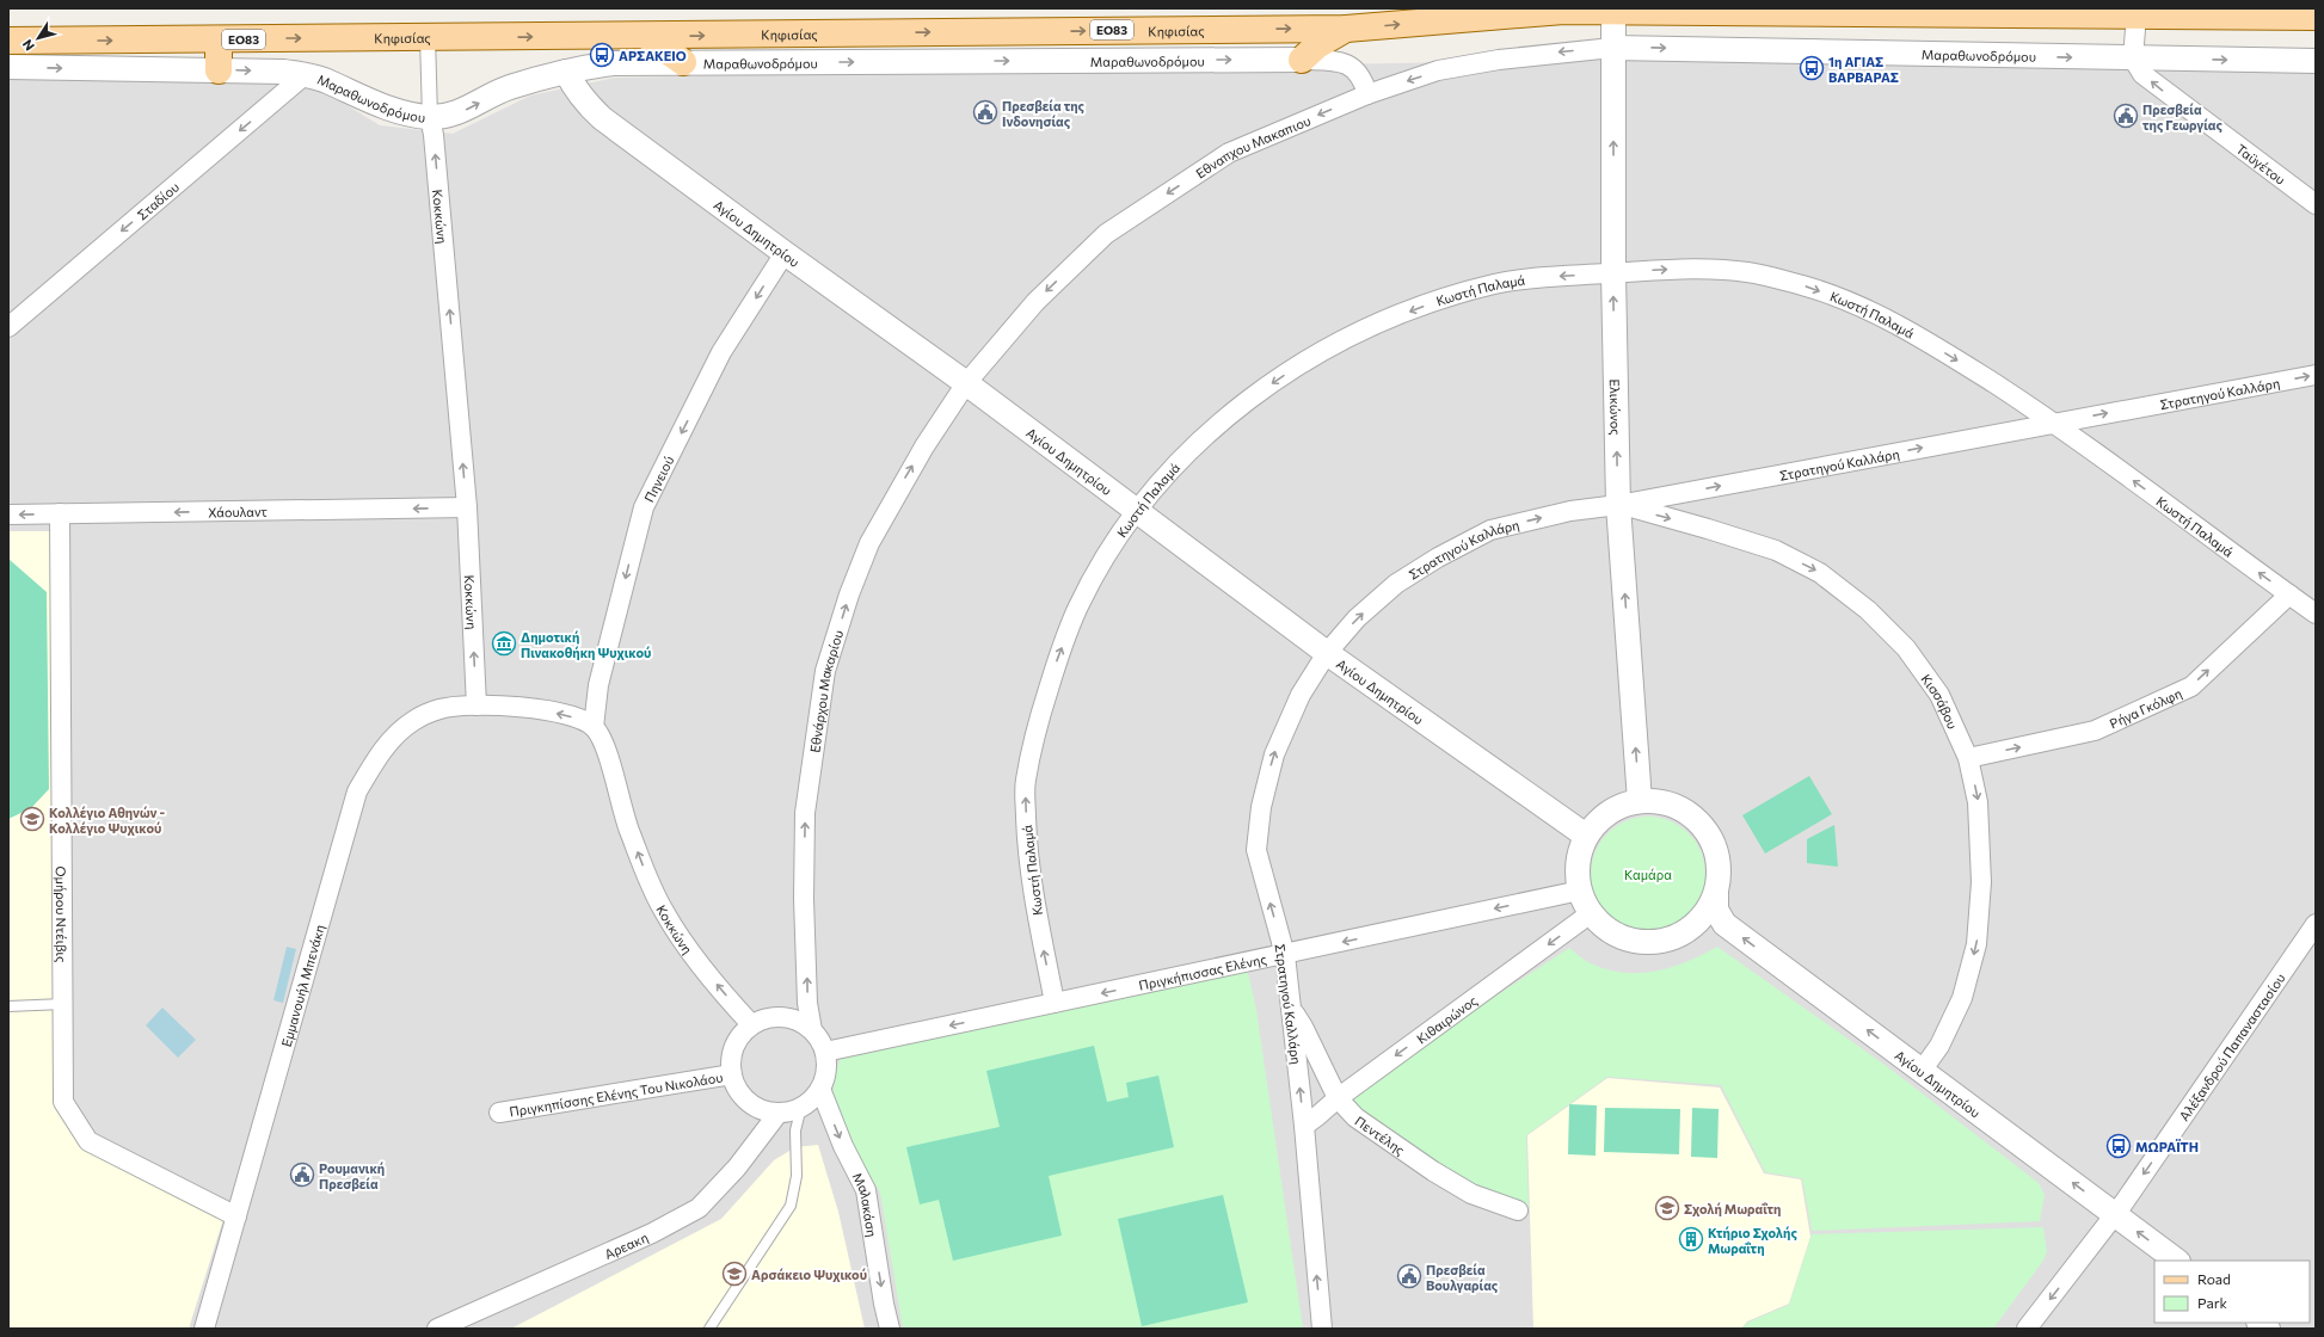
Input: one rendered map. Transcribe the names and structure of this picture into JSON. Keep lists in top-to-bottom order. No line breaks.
{"streets":{"main road":["ΕΟ83","Κηφισίας"],"street":["Μαραθωνοδρόμου","Εθναπχου Μακαπιου","Ταϋγέτου","Σταδίου","Κοκκώνη","Αγίου Δημητρίου","Κωστή Παλαμά","Στρατηγού Καλλάρη","Ελικώνος","Πηνειού","Χάουλαντ","Εθνάρχου Μακαρίου","Κισσάβου","Ρήγα Γκόλφη","Ομήρου Ντέιβις","Πριγκήπισσας Ελένης","Εμμανουήλ Μπενάκη","Κιθαιρώνος","Αλέξανδρού Παπαναστασίου","Πριγκηπίσσης Ελένης Του Νικολάου","Πεντέλης","Μαλακάση","Αρεακη"]},"crossings":[["Κηφισίας","Κοκκώνη"],["Κηφισίας","Ελικώνος"],["Μαραθωνοδρόμου","Εθναπχου Μακαπιου"],["Μαραθωνοδρόμου","Ταϋγέτου"],["Μαραθωνοδρόμου","Σταδίου"],["Μαραθωνοδρόμου","Κοκκώνη"],["Μαραθωνοδρόμου","Αγίου Δημητρίου"],["Μαραθωνοδρόμου","Ελικώνος"],["Εθναπχου Μακαπιου","Αγίου Δημητρίου"],["Εθναπχου Μακαπιου","Ελικώνος"],["Εθναπχου Μακαπιου","Εθνάρχου Μακαρίου"],["Κοκκώνη","Πηνειού"],["Κοκκώνη","Χάουλαντ"],["Κοκκώνη","Εθνάρχου Μακαρίου"],["Κοκκώνη","Πριγκήπισσας Ελένης"],["Κοκκώνη","Εμμανουήλ Μπενάκη"],["Κοκκώνη","Πριγκηπίσσης Ελένης Του Νικολάου"],["Κοκκώνη","Μαλακάση"],["Κοκκώνη","Αρεακη"],["Αγίου Δημητρίου","Κωστή Παλαμά"],["Αγίου Δημητρίου","Στρατηγού Καλλάρη"],["Αγίου Δημητρίου","Ελικώνος"],["Αγίου Δημητρίου","Πηνειού"],["Αγίου Δημητρίου","Εθνάρχου Μακαρίου"],["Αγίου Δημητρίου","Κισσάβου"],["Αγίου Δημητρίου","Πριγκήπισσας Ελένης"],["Αγίου Δημητρίου","Κιθαιρώνος"],["Αγίου Δημητρίου","Αλέξανδρού Παπαναστασίου"],["Κωστή Παλαμά","Στρατηγού Καλλάρη"],["Κωστή Παλαμά","Ελικώνος"],["Κωστή Παλαμά","Ρήγα Γκόλφη"],["Κωστή Παλαμά","Πριγκήπισσας Ελένης"],["Στρατηγού Καλλάρη","Ελικώνος"],["Στρατηγού Καλλάρη","Κισσάβου"],["Στρατηγού Καλλάρη","Πριγκήπισσας Ελένης"],["Στρατηγού Καλλάρη","Κιθαιρώνος"],["Στρατηγού Καλλάρη","Πεντέλης"],["Ελικώνος","Κισσάβου"],["Ελικώνος","Πριγκήπισσας Ελένης"],["Ελικώνος","Κιθαιρώνος"],["Χάουλαντ","Ομήρου Ντέιβις"],["Εθνάρχου Μακαρίου","Πριγκήπισσας Ελένης"],["Εθνάρχου Μακαρίου","Πριγκηπίσσης Ελένης Του Νικολάου"],["Εθνάρχου Μακαρίου","Μαλακάση"],["Εθνάρχου Μακαρίου","Αρεακη"],["Κισσάβου","Ρήγα Γκόλφη"],["Ομήρου Ντέιβις","Εμμανουήλ Μπενάκη"],["Πριγκήπισσας Ελένης","Κιθαιρώνος"],["Πριγκήπισσας Ελένης","Πριγκηπίσσης Ελένης Του Νικολάου"],["Πριγκήπισσας Ελένης","Μαλακάση"],["Πριγκήπισσας Ελένης","Αρεακη"],["Κιθαιρώνος","Πεντέλης"],["Πριγκηπίσσης Ελένης Του Νικολάου","Μαλακάση"],["Πριγκηπίσσης Ελένης Του Νικολάου","Αρεακη"],["Μαλακάση","Αρεακη"]],"one_way":["Κηφισίας","Μαραθωνοδρόμου","Εθναπχου Μακαπιου","Ταϋγέτου","Σταδίου","Κοκκώνη","Ελικώνος","Πηνειού","Χάουλαντ","Εθνάρχου Μακαρίου","Κισσάβου","Ρήγα Γκόλφη","Πριγκήπισσας Ελένης","Κιθαιρώνος","Αλέξανδρού Παπαναστασίου","Μαλακάση"],"parks":["Καμάρα"],"places":{"bus stop":["ΑΡΣΑΚΕΙΟ","1η ΑΓΙΑΣ ΒΑΡΒΑΡΑΣ","ΜΩΡΑΪΤΗ"],"public building":["Πρεσβεία της Ινδονησίας","Πρεσβεία της Γεωργίας","Ρουμανική Πρεσβεία","Πρεσβεία Βουλγαρίας"],"museum":["Δημοτική Πινακοθήκη Ψυχικού"],"school or university":["Κολλέγιο Αθηνών - Κολλέγιο Ψυχικού","Σχολή Μωραΐτη","Αρσάκειο Ψυχικού"],"building":["Κτήριο Σχολής Μωραΐτη"]},"legend":["Road","Park"],"north":"bottom left"}
